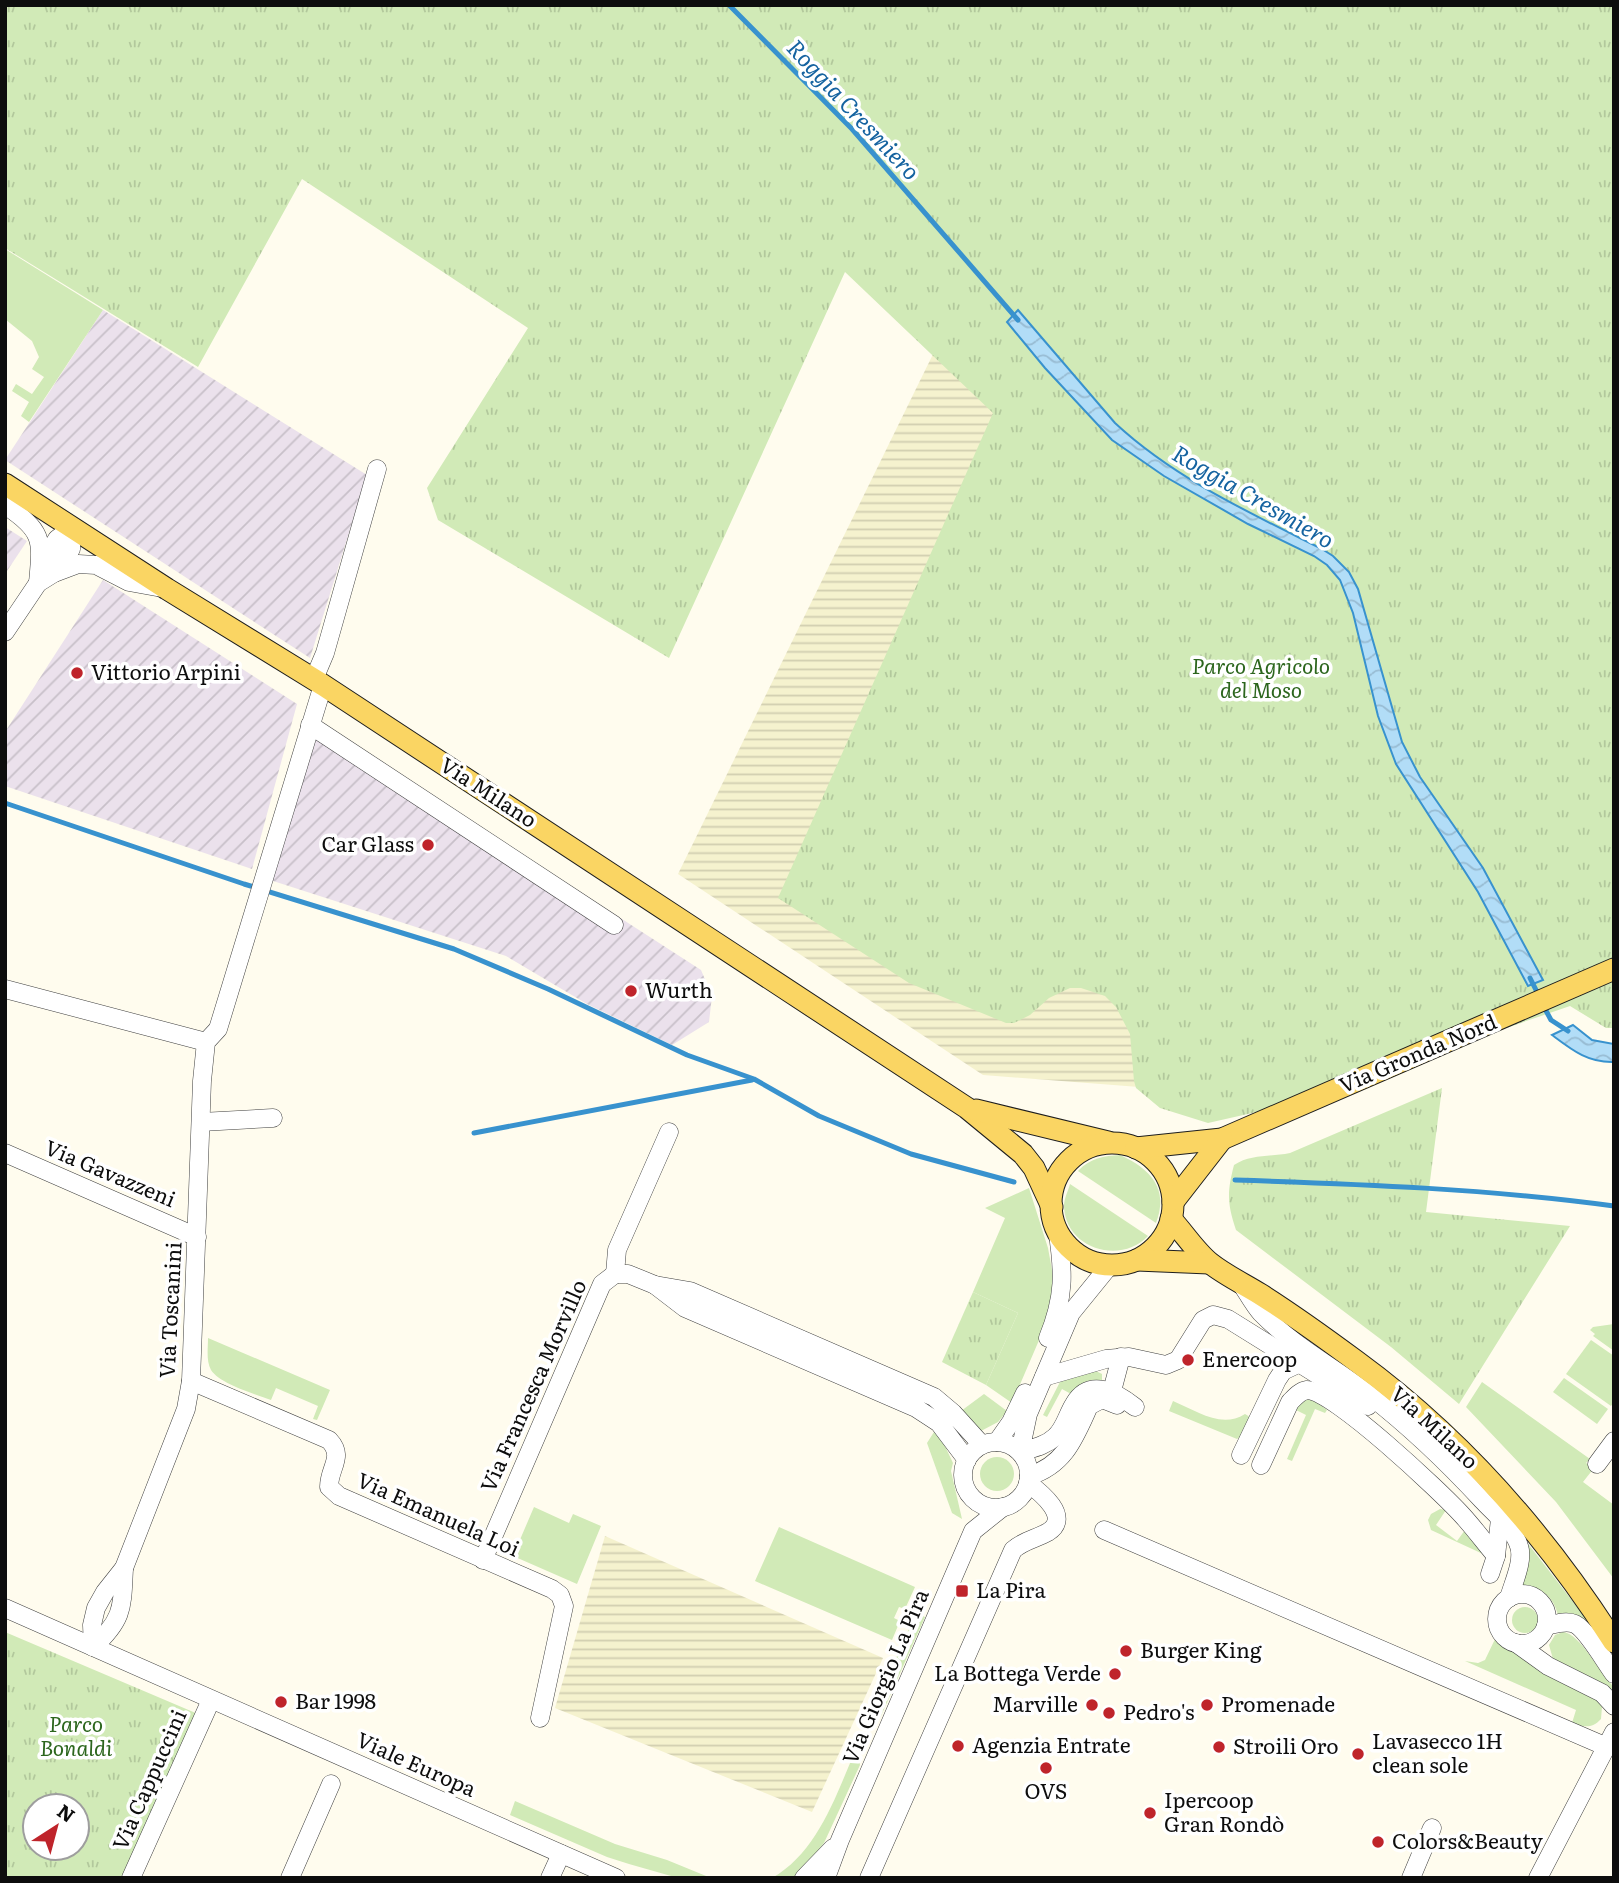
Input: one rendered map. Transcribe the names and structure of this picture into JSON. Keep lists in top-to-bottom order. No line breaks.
{"streets":{"main road":["Via Milano","Via Gronda Nord"],"street":["Via Gavazzeni","Via Toscanini","Via Francesca Morvillo","Via Emanuela Loi","Via Giorgio La Pira","Viale Europa","Via Cappuccini"]},"crossings":[["Via Milano","Via Gronda Nord"],["Via Milano","Via Toscanini"],["Via Gavazzeni","Via Toscanini"],["Via Toscanini","Via Emanuela Loi"],["Via Toscanini","Viale Europa"],["Via Francesca Morvillo","Via Emanuela Loi"],["Viale Europa","Via Cappuccini"]],"water":["Roggia Cresmiero"],"parks":["Parco Agricolo del Moso","Parco Bonaldi"],"places":{"other":["Vittorio Arpini","Car Glass","Wurth","Enercoop","Burger King","La Bottega Verde","Bar 1998","Marville","Promenade","Pedro's","Agenzia Entrate","Stroili Oro","Lavasecco 1H clean sole","OVS","Ipercoop Gran Rondò","Colors&Beauty"],"transit":["La Pira"]},"north":"top right"}
